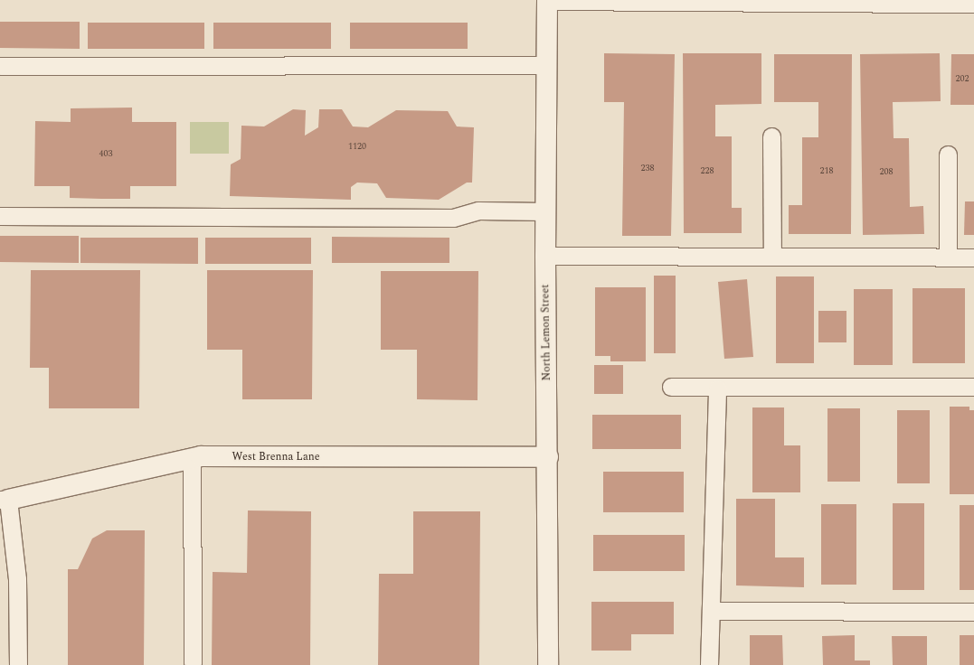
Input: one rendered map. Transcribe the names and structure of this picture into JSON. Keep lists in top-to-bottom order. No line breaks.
{"streets":{"street":["North Lemon Street","West Brenna Lane"]},"crossings":[["North Lemon Street","West Brenna Lane"]],"house_numbers":["202","1120","403","238","228","218","208"]}
